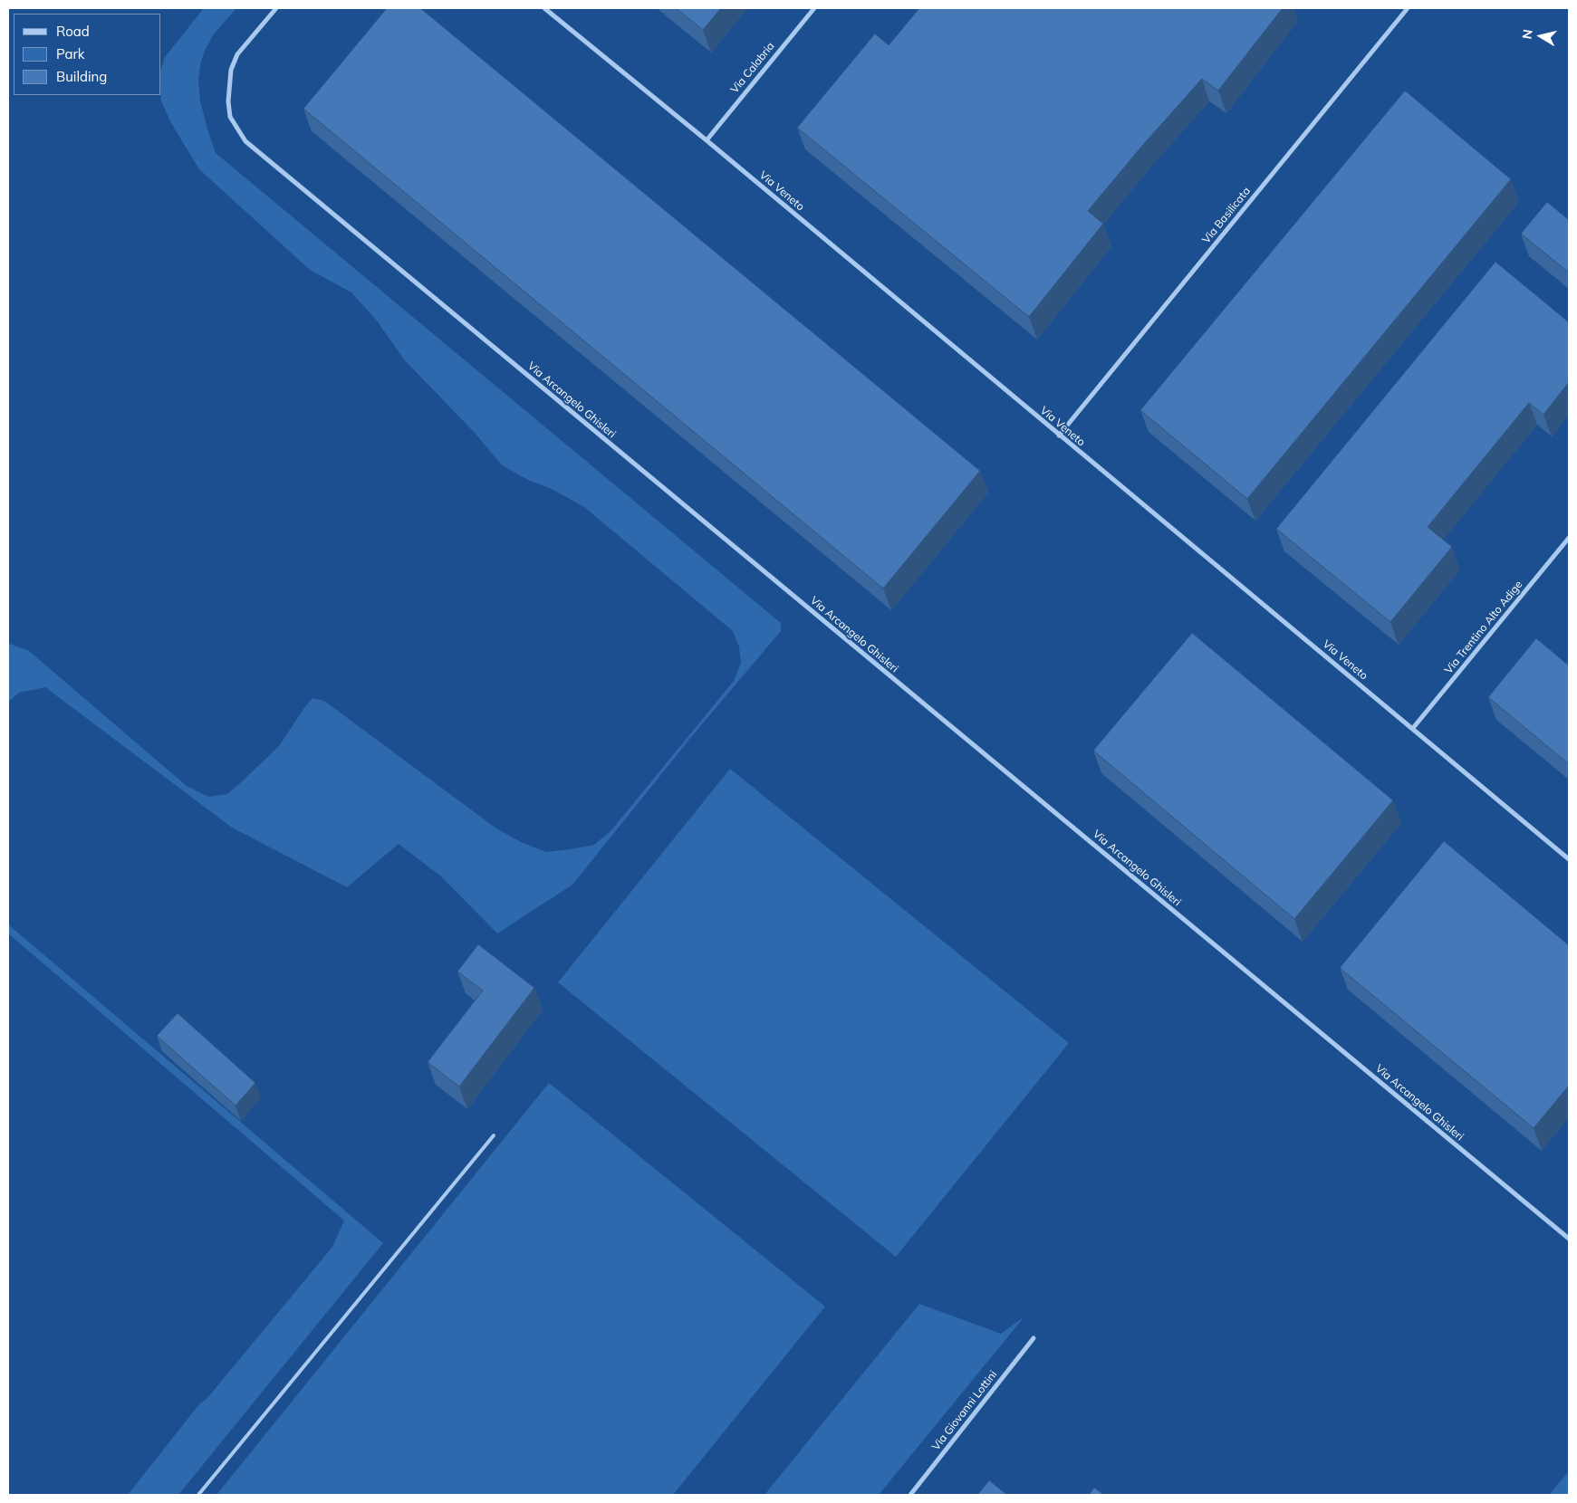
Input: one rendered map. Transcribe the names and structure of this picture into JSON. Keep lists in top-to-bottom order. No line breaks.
{"streets":{"street":["Via Calabria","Via Veneto","Via Basilicata","Via Arcangelo Ghisleri","Via Trentino Alto Adige","Via Giovanni Lottini"]},"crossings":[["Via Calabria","Via Veneto"],["Via Veneto","Via Basilicata"],["Via Veneto","Via Trentino Alto Adige"]],"legend":["Road","Park","Building"],"north":"left"}
